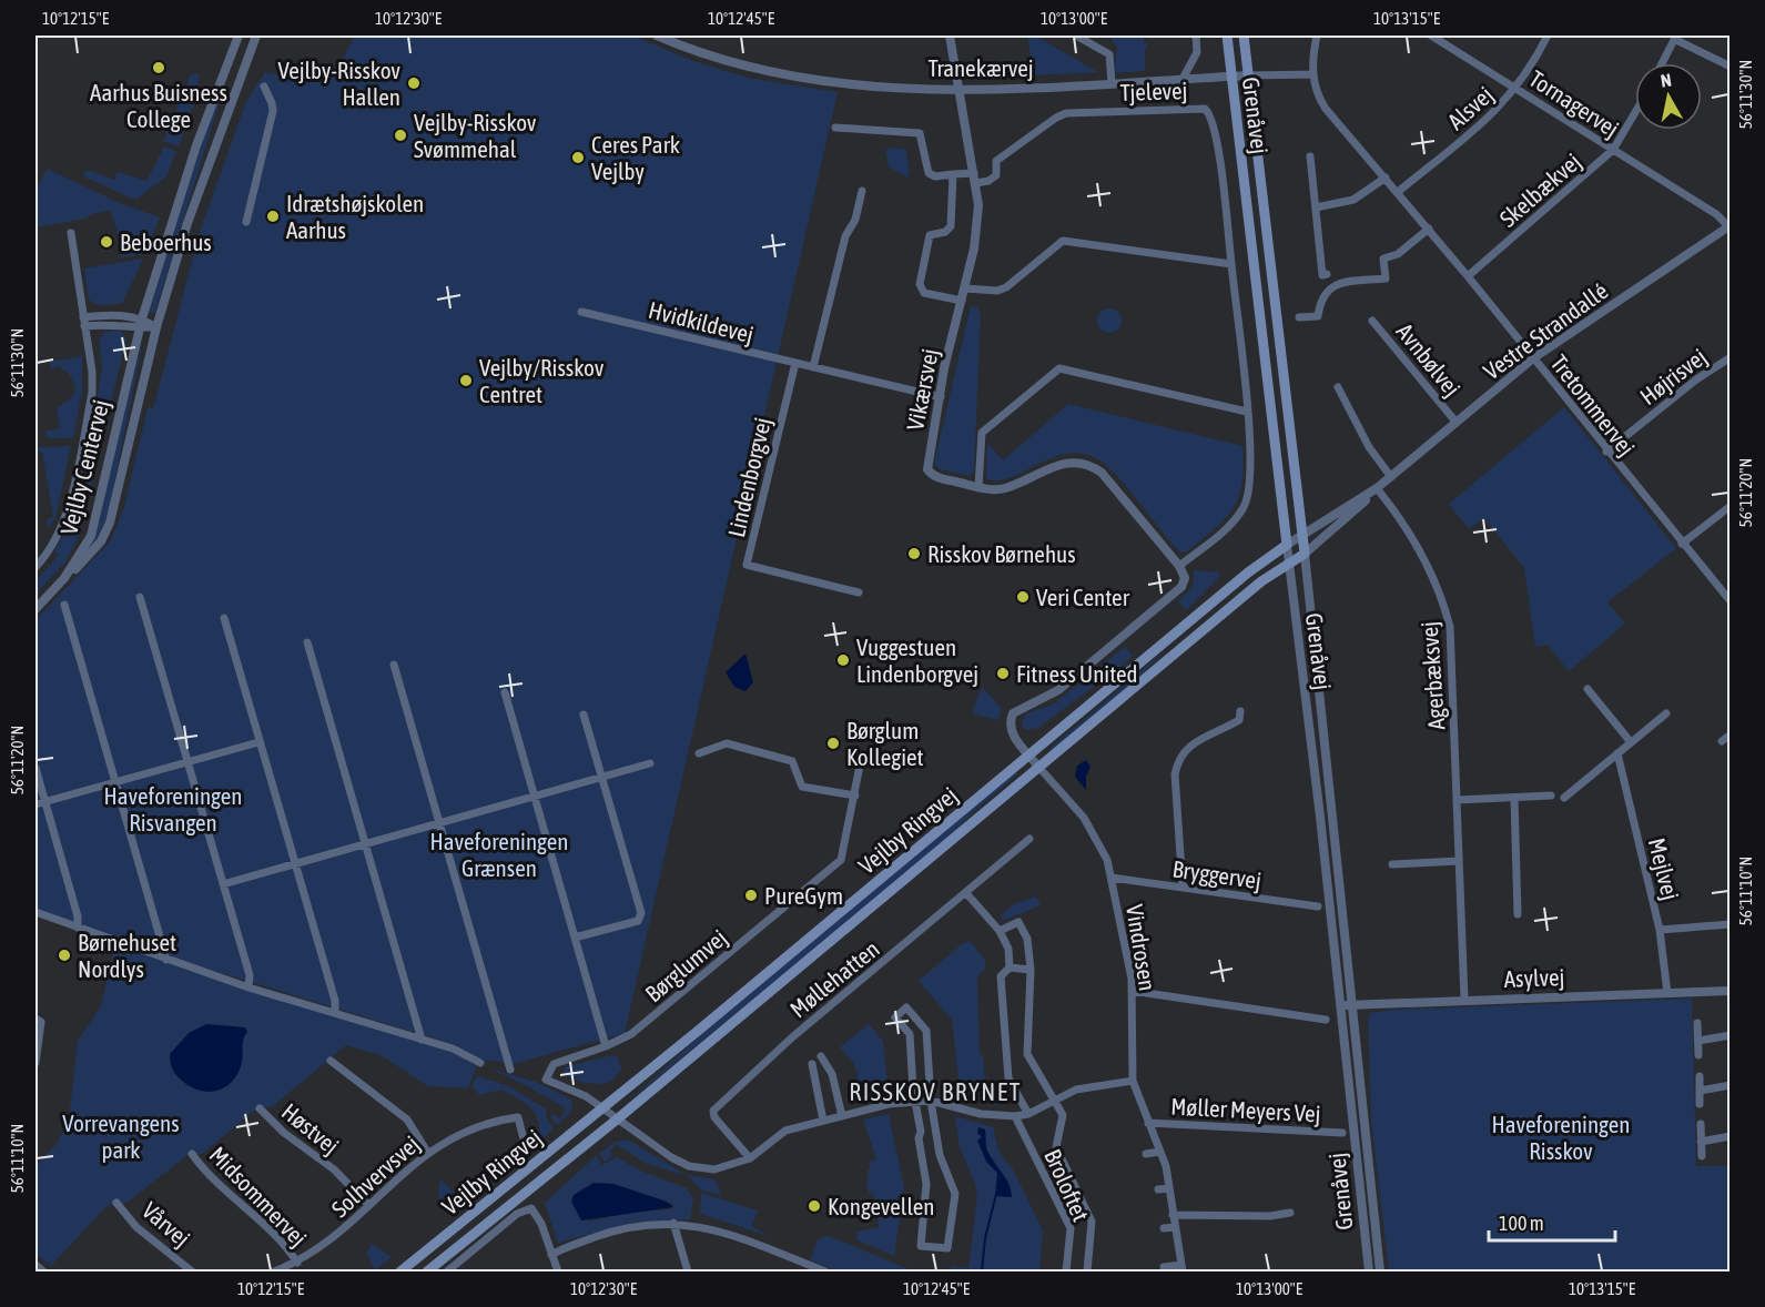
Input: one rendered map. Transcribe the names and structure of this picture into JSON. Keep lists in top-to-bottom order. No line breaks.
{"streets":{"main road":["Grenåvej","Vejlby Ringvej"],"street":["Tranekærvej","Tjelevej","Tornagervej","Alsvej","Skelbækvej","Hvidkildevej","Vestre Strandallé","Avnbølvej","Højrisvej","Vikærsvej","Tretommervej","Vejlby Centervej","Lindenborgvej","Agerbæksvej","Mejlvej","Bryggervej","Vindrosen","Børglumvej","Asylvej","Møllehatten","Møller Meyers Vej","Høstvej","Solhvervsvej","Broloftet","Midsommervej","Vårvej"]},"crossings":[["Tranekærvej","Grenåvej"],["Tranekærvej","Vikærsvej"],["Tranekærvej","Tretommervej"],["Tjelevej","Vikærsvej"],["Tornagervej","Alsvej"],["Tornagervej","Skelbækvej"],["Tornagervej","Vestre Strandallé"],["Alsvej","Tretommervej"],["Grenåvej","Vestre Strandallé"],["Grenåvej","Vejlby Ringvej"],["Grenåvej","Asylvej"],["Skelbækvej","Tretommervej"],["Hvidkildevej","Vikærsvej"],["Hvidkildevej","Lindenborgvej"],["Vestre Strandallé","Avnbølvej"],["Vestre Strandallé","Tretommervej"],["Vestre Strandallé","Agerbæksvej"],["Vestre Strandallé","Vejlby Ringvej"],["Højrisvej","Tretommervej"],["Agerbæksvej","Asylvej"],["Vejlby Ringvej","Vindrosen"],["Vejlby Ringvej","Børglumvej"],["Mejlvej","Asylvej"],["Bryggervej","Vindrosen"],["Vindrosen","Møller Meyers Vej"],["Høstvej","Solhvervsvej"],["Solhvervsvej","Midsommervej"]],"districts":["RISSKOV BRYNET"],"parks":["Haveforeningen Risvangen","Haveforeningen Grænsen","Vorrevangens park","Haveforeningen Risskov"],"places":["Aarhus Buisness College","Vejlby-Risskov Hallen","Vejlby-Risskov Svømmehal","Ceres Park Vejlby","Idrætshøjskolen Aarhus","Beboerhus","Vejlby/Risskov Centret","Risskov Børnehus","Veri Center","Vuggestuen Lindenborgvej","Fitness United","Børglum Kollegiet","PureGym","Børnehuset Nordlys","Kongevellen"],"scale_bar":"100 m","north":"top","coordinates":["10°12'15\"E","10°12'30\"E","10°12'45\"E","10°13'00\"E","10°13'15\"E","56°11'30\"N","56°11'20\"N","56°11'10\"N"]}
